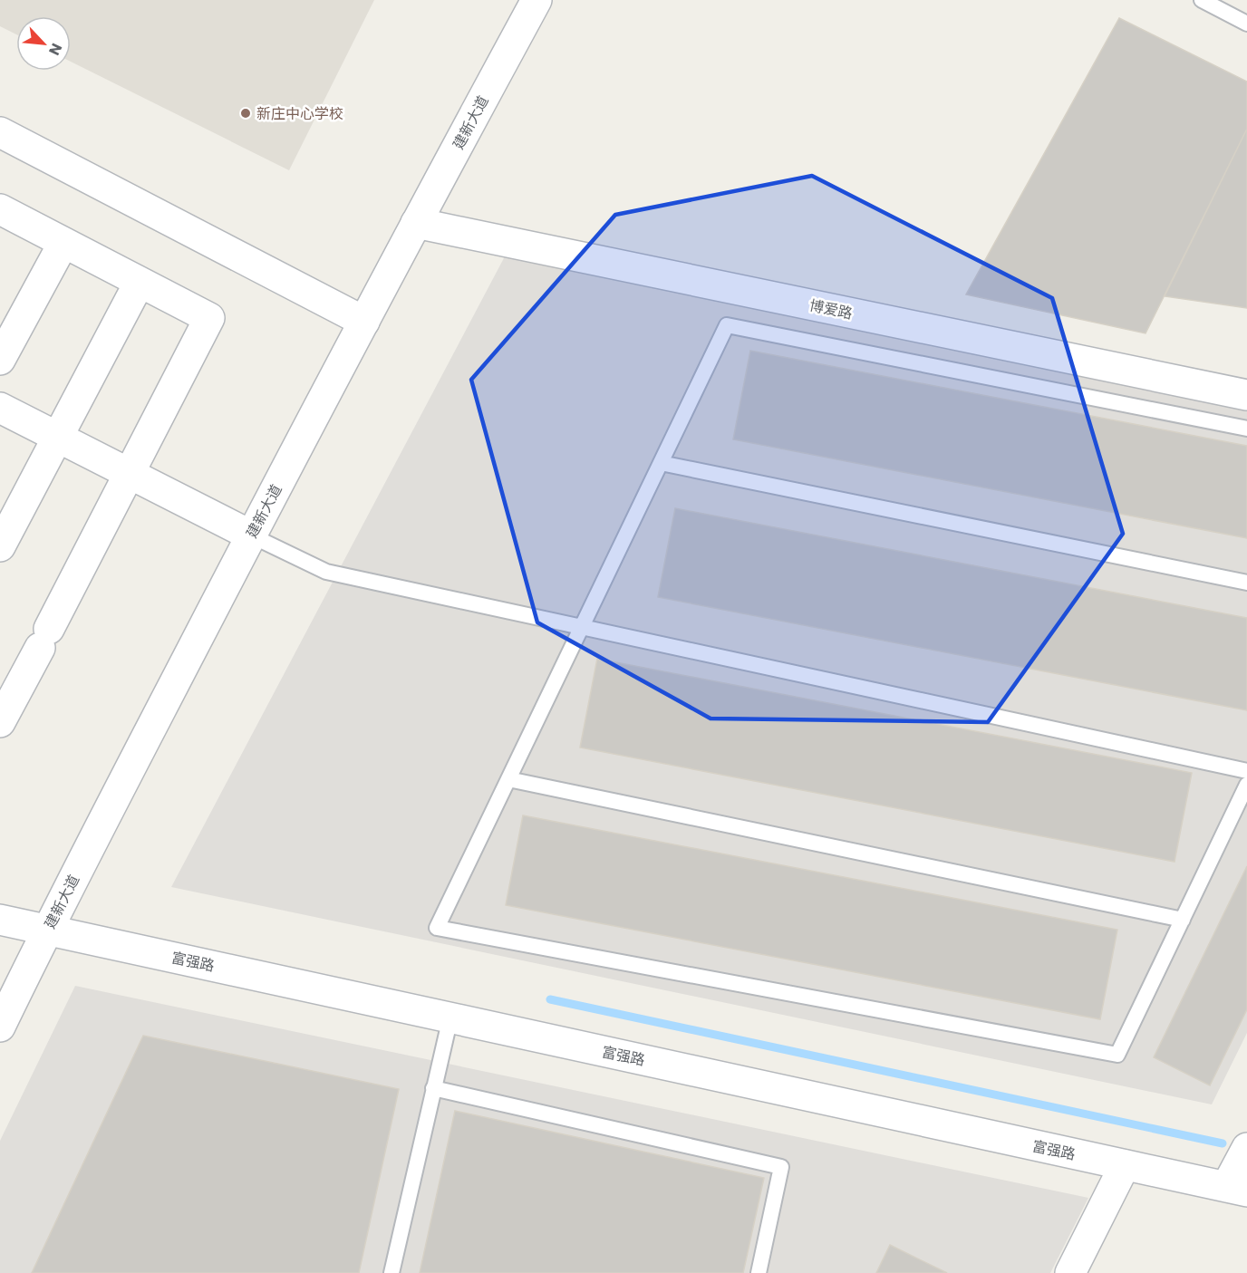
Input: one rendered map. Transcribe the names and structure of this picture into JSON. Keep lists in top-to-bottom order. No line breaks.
{"streets":{"street":["建新大道","博爱路","富强路"]},"crossings":[["建新大道","博爱路"],["建新大道","富强路"]],"places":["新庄中心学校"],"north":"bottom right"}
